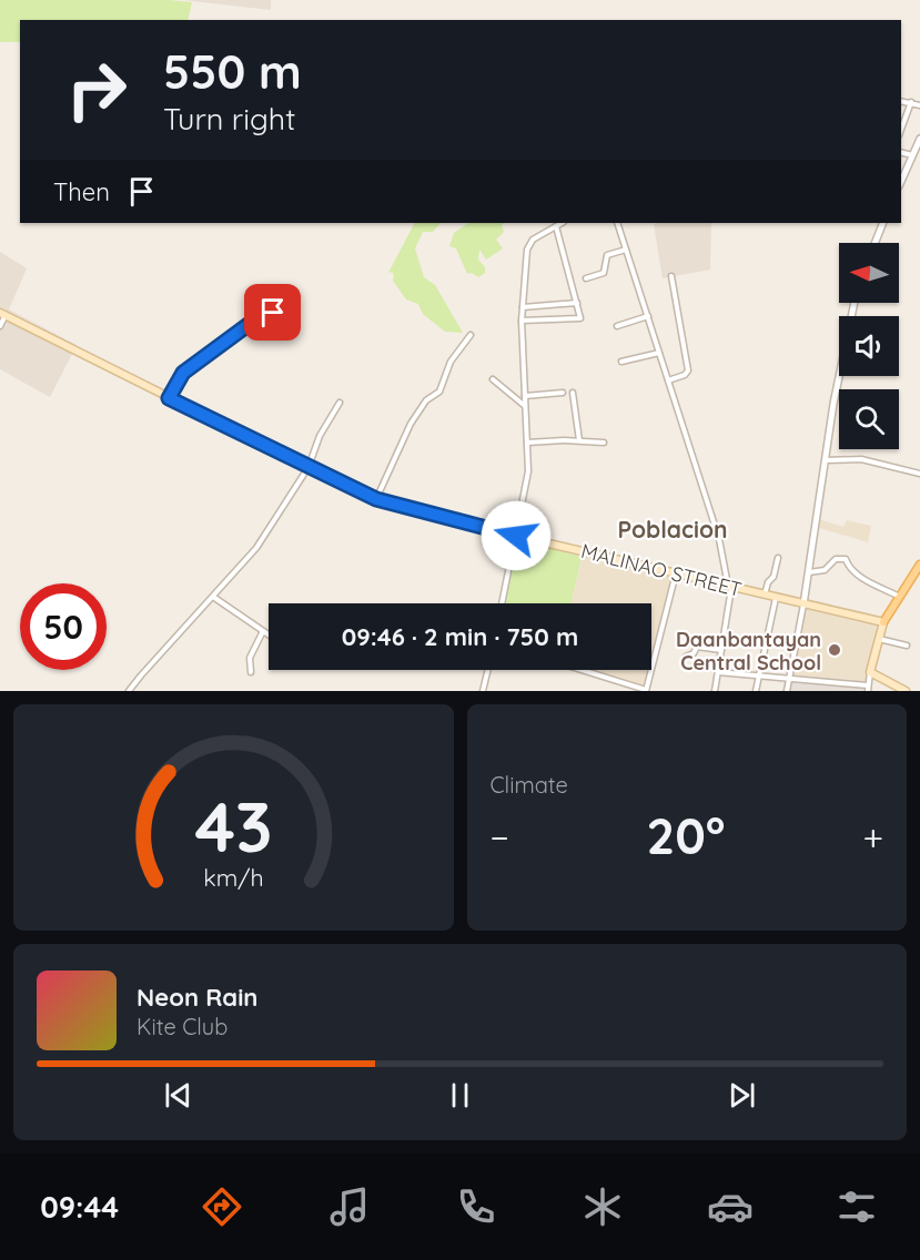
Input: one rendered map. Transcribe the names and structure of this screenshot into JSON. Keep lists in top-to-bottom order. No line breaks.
{"streets":{"main road":["MALINAO STREET"]},"districts":["Poblacion"],"places":["Daanbantayan Central School"],"north":"left","page":{"turn":["550 m","Turn right"],"then":"Then","limit":"50","trip":"09:46 · 2 min · 750 m","tile":"Climate","heat":["−","20°","+"],"song":["Neon Rain","Kite Club"],"tabs":"09:44","gauge":["43","km/h"]}}
